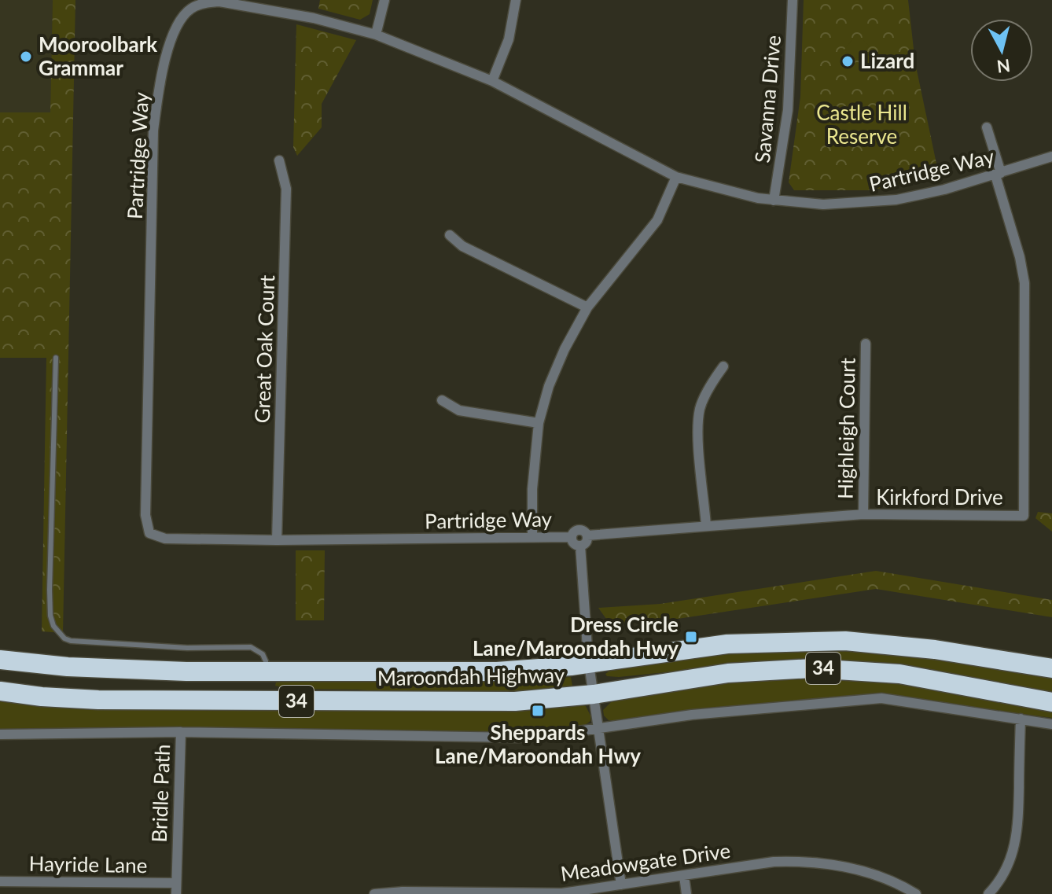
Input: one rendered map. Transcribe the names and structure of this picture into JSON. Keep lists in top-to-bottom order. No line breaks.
{"streets":{"highway":["34","Maroondah Highway"],"street":["Savanna Drive","Partridge Way","Great Oak Court","Highleigh Court","Kirkford Drive","Bridle Path","Meadowgate Drive","Hayride Lane"]},"crossings":[["Savanna Drive","Partridge Way"],["Partridge Way","Great Oak Court"],["Partridge Way","Kirkford Drive"],["Highleigh Court","Kirkford Drive"],["Bridle Path","Hayride Lane"]],"parks":["Castle Hill Reserve"],"places":{"other":["Mooroolbark Grammar","Lizard"],"transit":["Dress Circle Lane/Maroondah Hwy","Sheppards Lane/Maroondah Hwy"]},"north":"bottom"}
